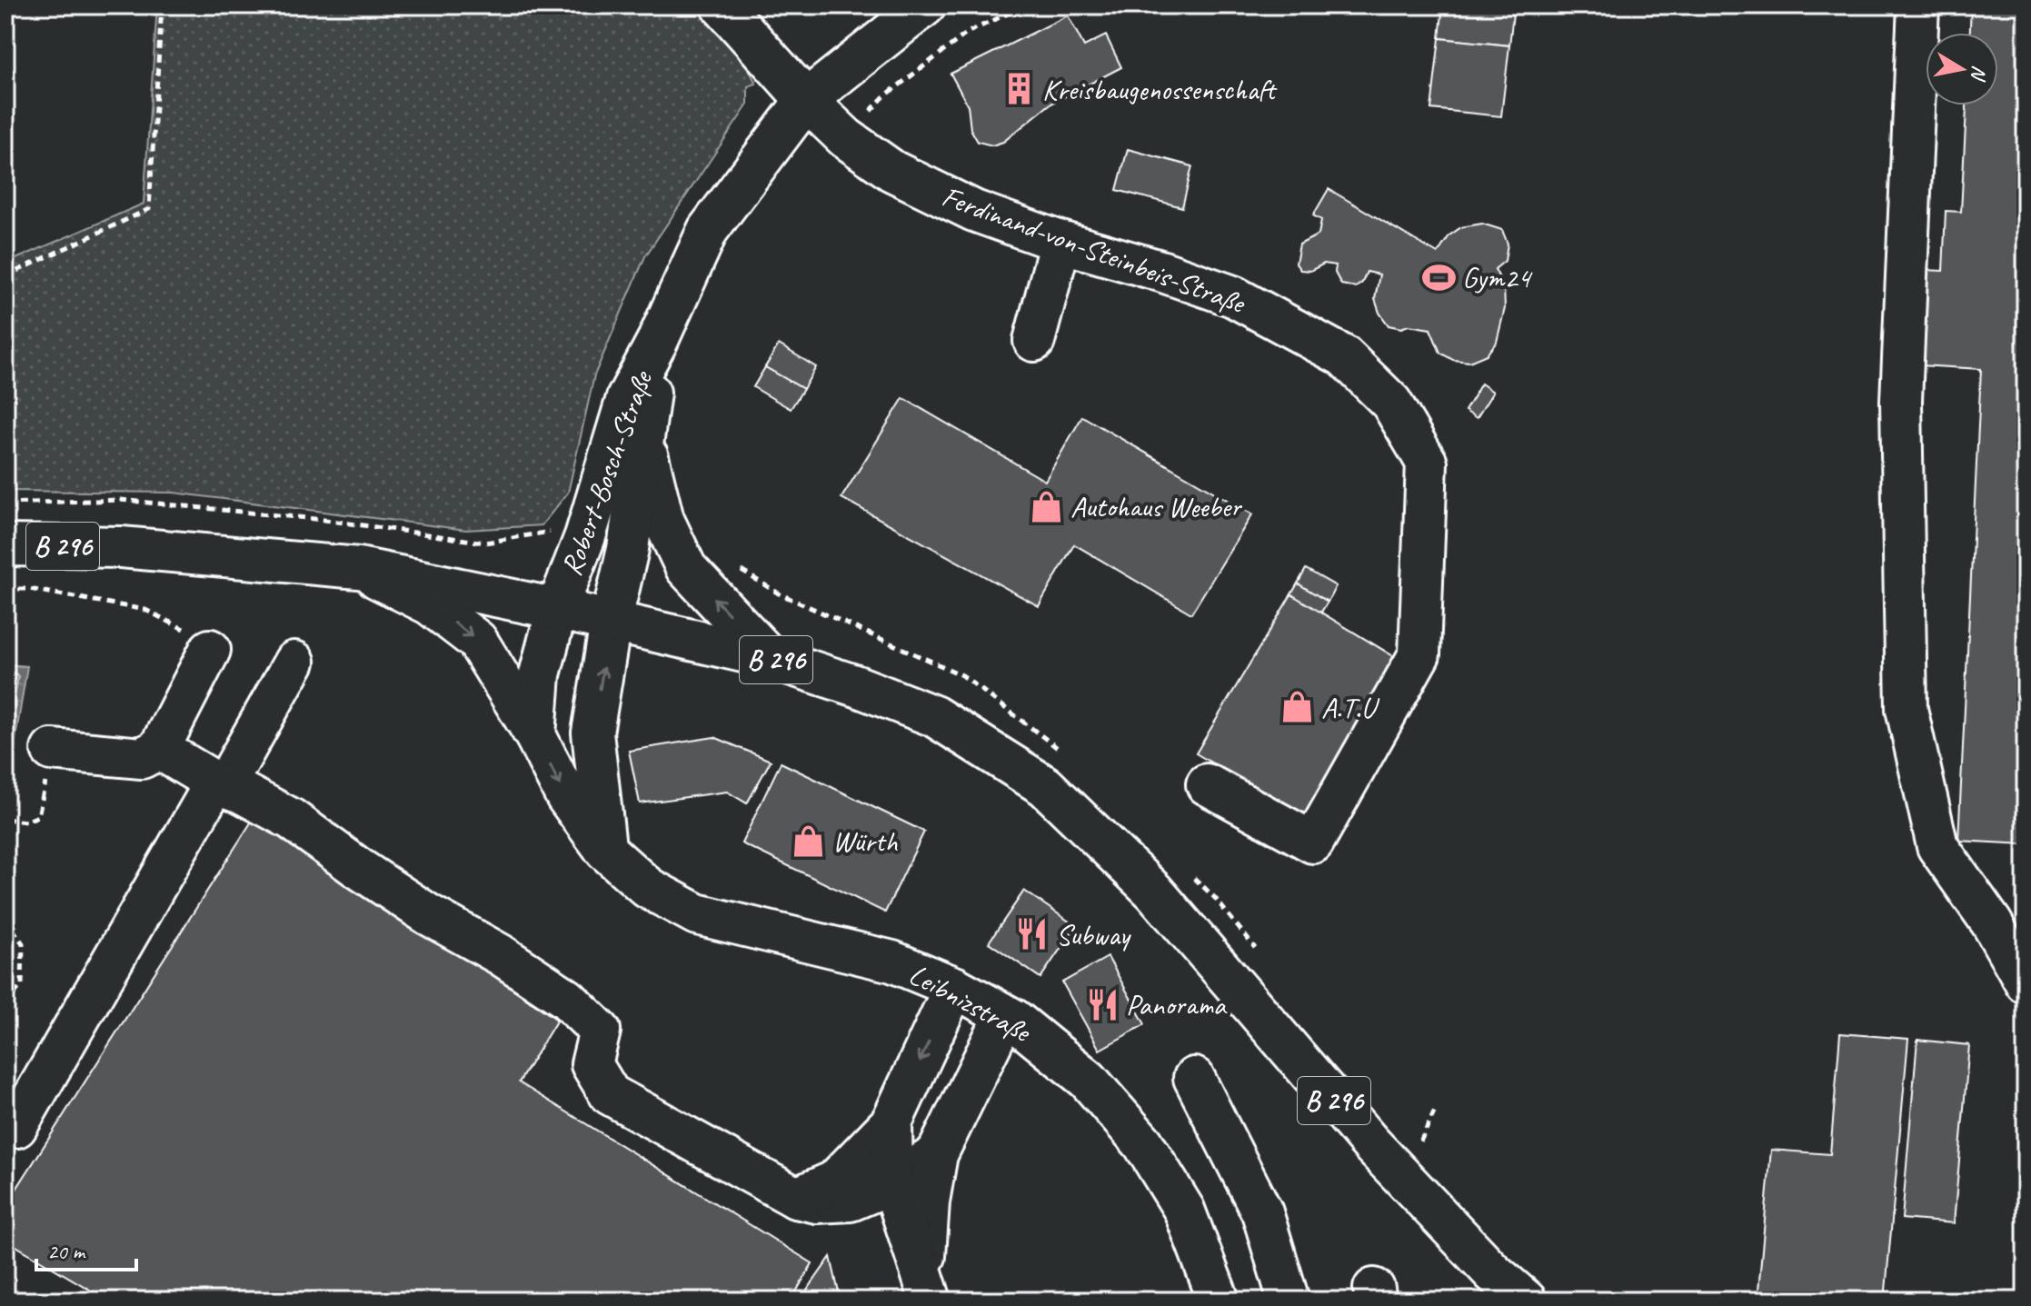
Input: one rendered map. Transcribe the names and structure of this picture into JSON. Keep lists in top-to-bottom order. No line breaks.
{"streets":{"street":["Ferdinand-von-Steinbeis-Straße","Robert-Bosch-Straße","B 296","Leibnizstraße"]},"crossings":[["Ferdinand-von-Steinbeis-Straße","Robert-Bosch-Straße"],["Robert-Bosch-Straße","B 296"],["B 296","Leibnizstraße"]],"places":{"building":["Kreisbaugenossenschaft"],"sports":["Gym24"],"shop":["Autohaus Weeber","A.T.U","Würth"],"restaurant":["Subway","Panorama"]},"scale_bar":"20 m","north":"right"}
